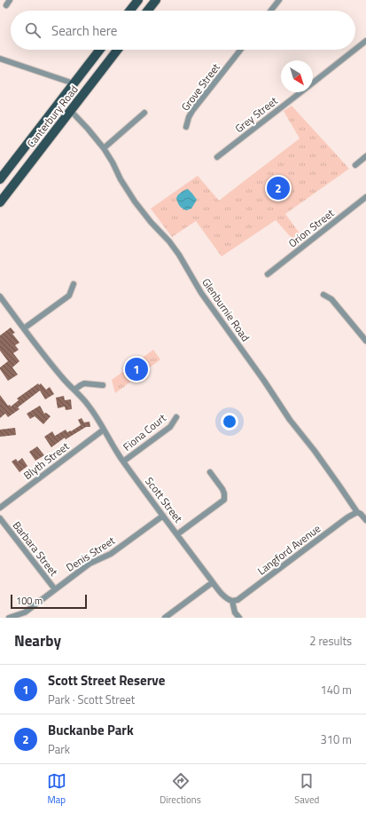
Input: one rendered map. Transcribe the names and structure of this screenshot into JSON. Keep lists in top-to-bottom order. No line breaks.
{"streets":{"main road":["Canterbury Road"],"street":["Grove Street","Grey Street","Orion Street","Glenburnie Road","Fiona Court","Blyth Street","Scott Street","Barbara Street","Langford Avenue","Denis Street"]},"crossings":[["Canterbury Road","Glenburnie Road"],["Glenburnie Road","Langford Avenue"],["Fiona Court","Scott Street"],["Blyth Street","Scott Street"],["Scott Street","Langford Avenue"],["Scott Street","Denis Street"],["Barbara Street","Denis Street"]],"scale_bar":"100 m","north":"bottom right","page":{"search":"Search here","pins":["2","1"],"scale":"100 m","heading":["Nearby","2 results"],"list":[{"mark":"1","name":"Scott Street Reserve","note":"Park · Scott Street","value":"140 m"},{"mark":"2","name":"Buckanbe Park","note":"Park","value":"310 m"}],"nav":["Map","Directions","Saved"]}}
